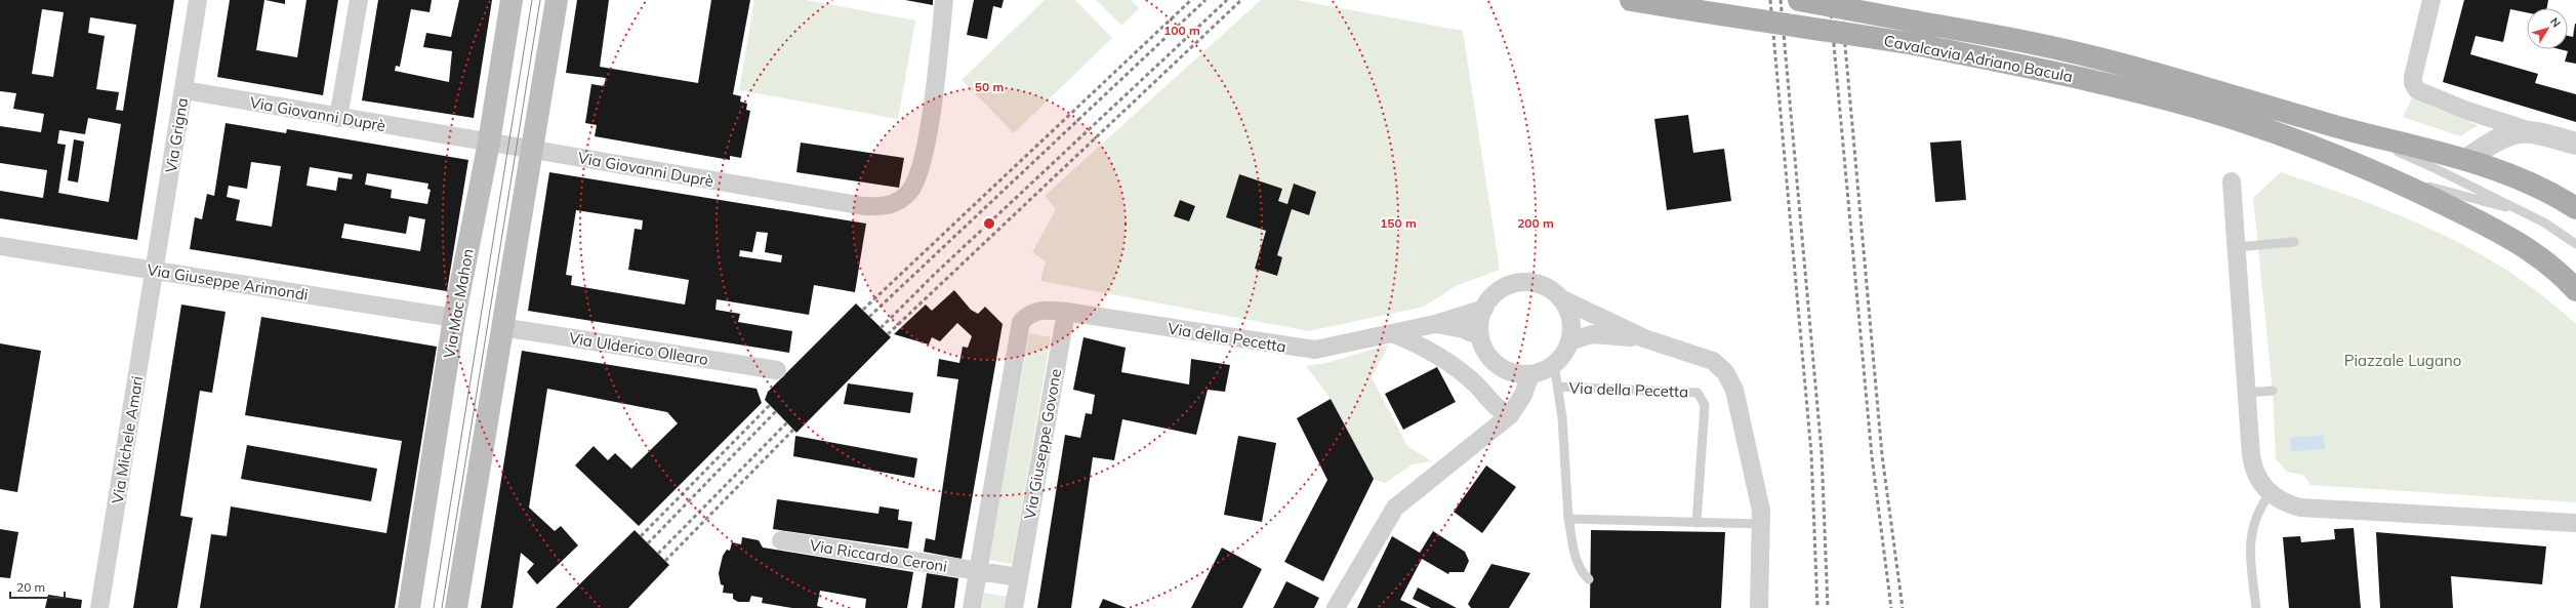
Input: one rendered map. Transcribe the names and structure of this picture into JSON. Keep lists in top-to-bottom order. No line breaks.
{"streets":{"main road":["Cavalcavia Adriano Bacula","Via Mac Mahon"],"street":["Via Giovanni Duprè","Via Grigna","Via Giuseppe Arimondi","Via della Pecetta","Via Ulderico Ollearo","Via Michele Amari","Via Giuseppe Govone","Via Riccardo Ceroni"]},"crossings":[["Via Giovanni Duprè","Via Grigna"],["Via Giovanni Duprè","Via Mac Mahon"],["Via Grigna","Via Giuseppe Arimondi"],["Via Grigna","Via Michele Amari"],["Via Giuseppe Arimondi","Via Mac Mahon"],["Via Giuseppe Arimondi","Via Michele Amari"],["Via della Pecetta","Via Giuseppe Govone"],["Via della Pecetta","Via Riccardo Ceroni"]],"parks":["Piazzale Lugano"],"scale_bar":"20 m","north":"top right","rings":["100 m","50 m","150 m","200 m"]}
